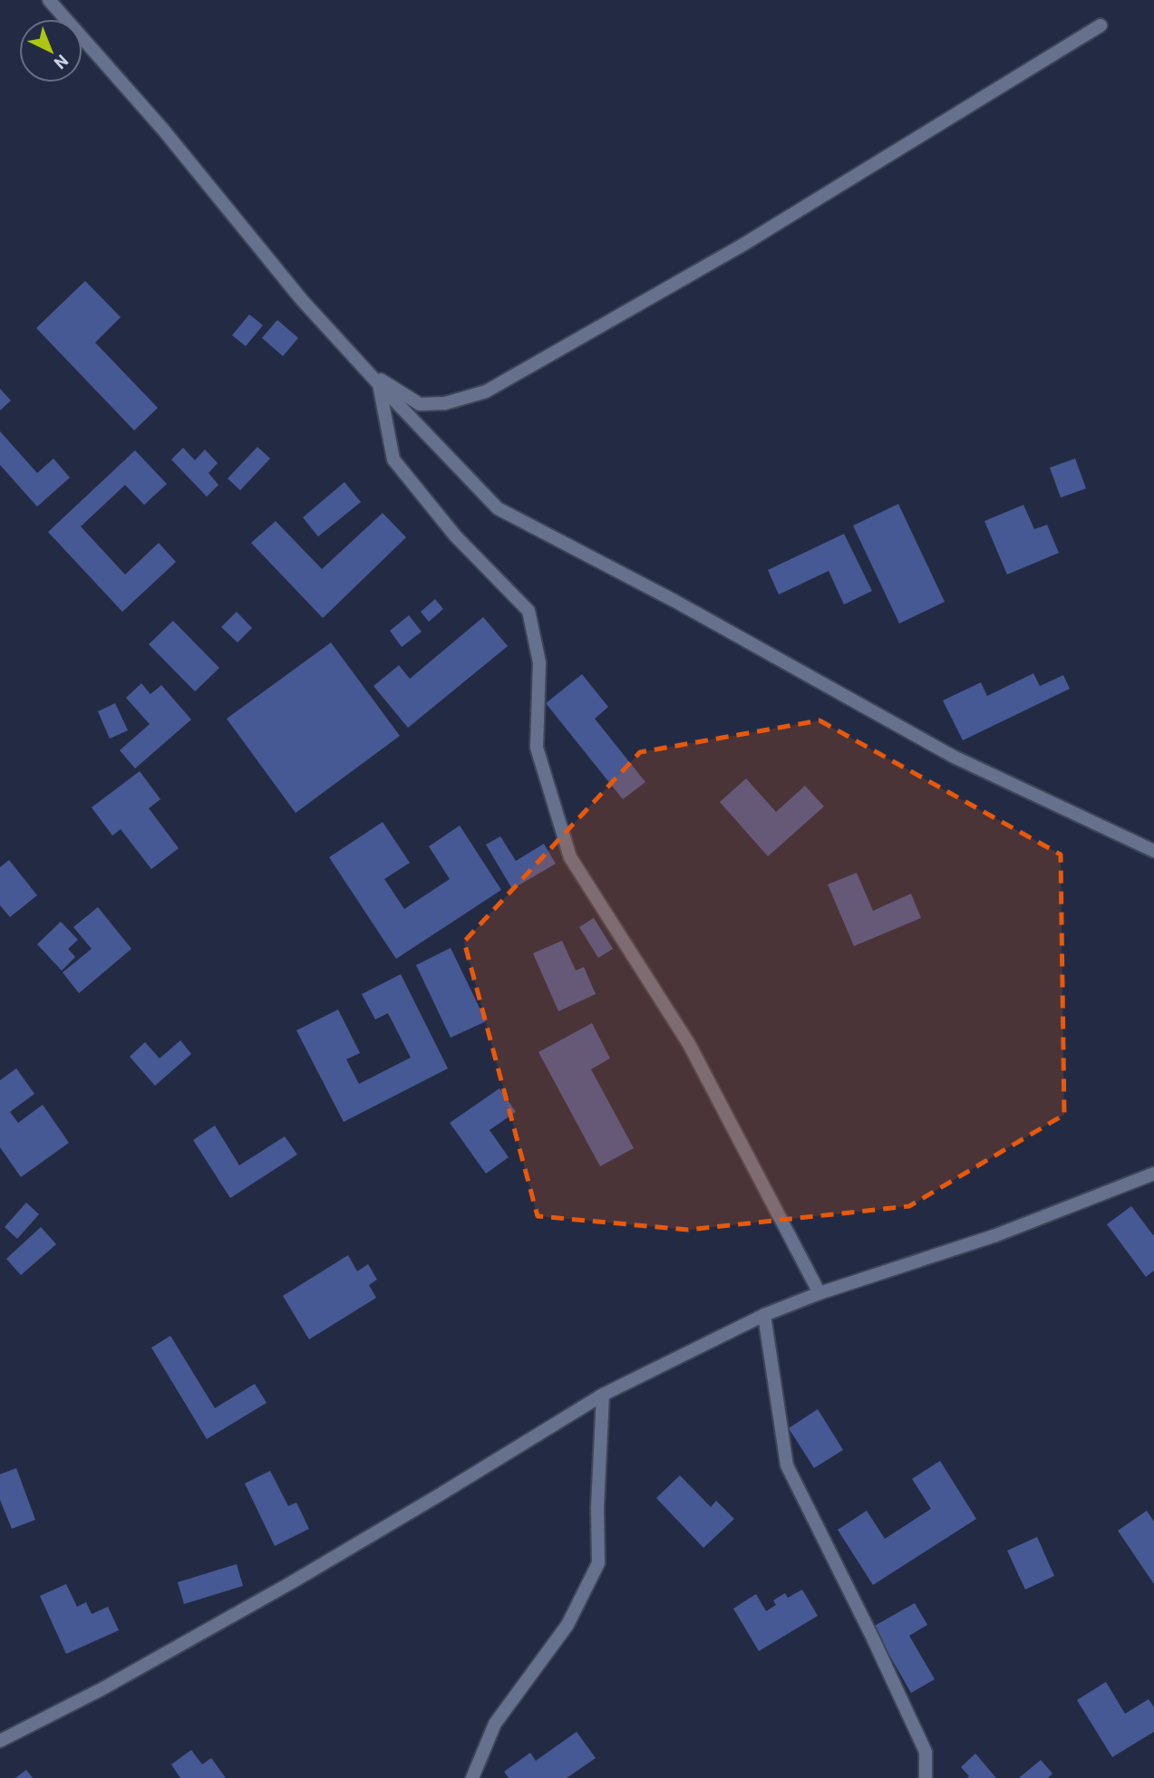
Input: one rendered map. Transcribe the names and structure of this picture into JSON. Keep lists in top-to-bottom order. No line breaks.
{"north":"bottom right"}
